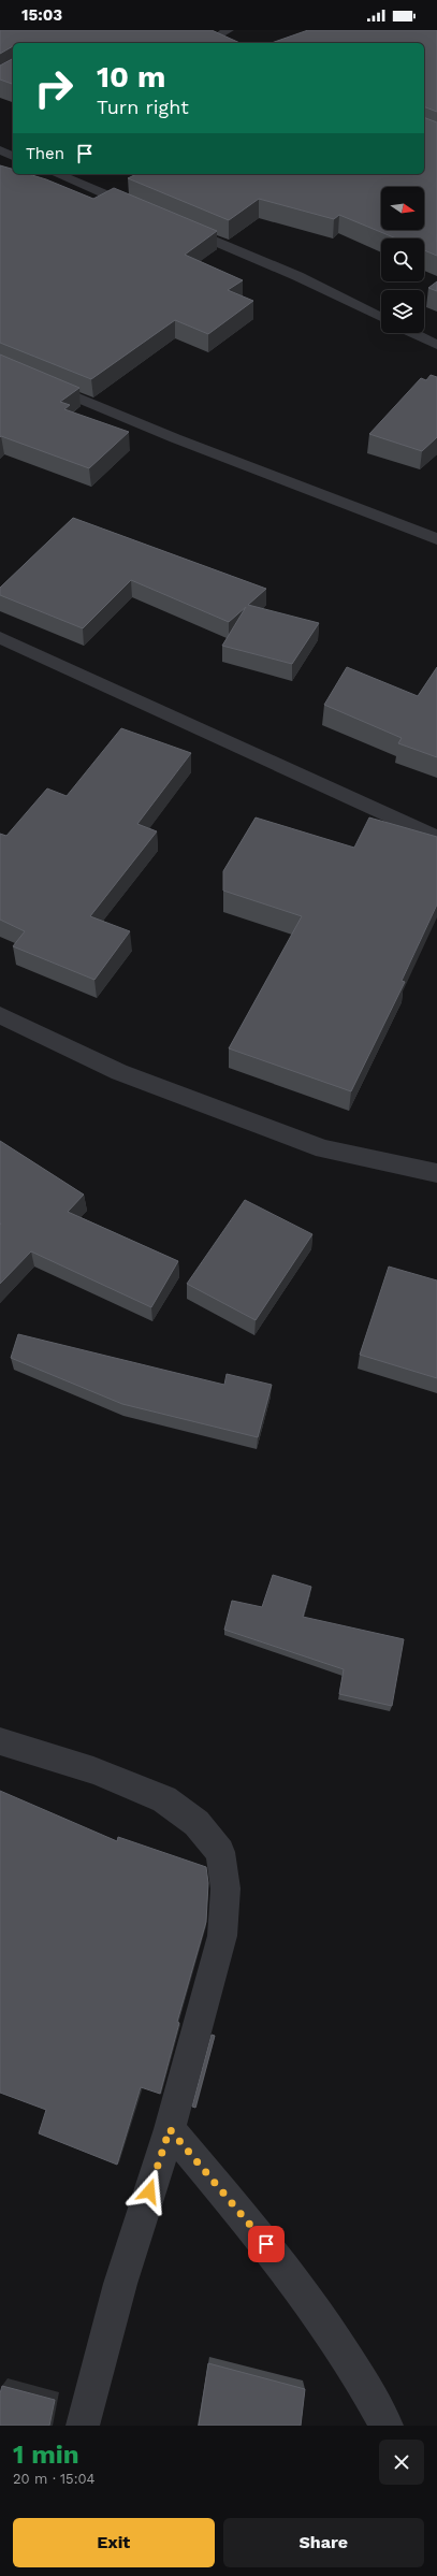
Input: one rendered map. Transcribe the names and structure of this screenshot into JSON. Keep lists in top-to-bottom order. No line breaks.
{"north":"right","page":{"status":"15:03","turn":["10 m","Turn right"],"then":"Then","heading":["1 min","20 m · 15:04"],"buttons":["Exit","Share"]}}
